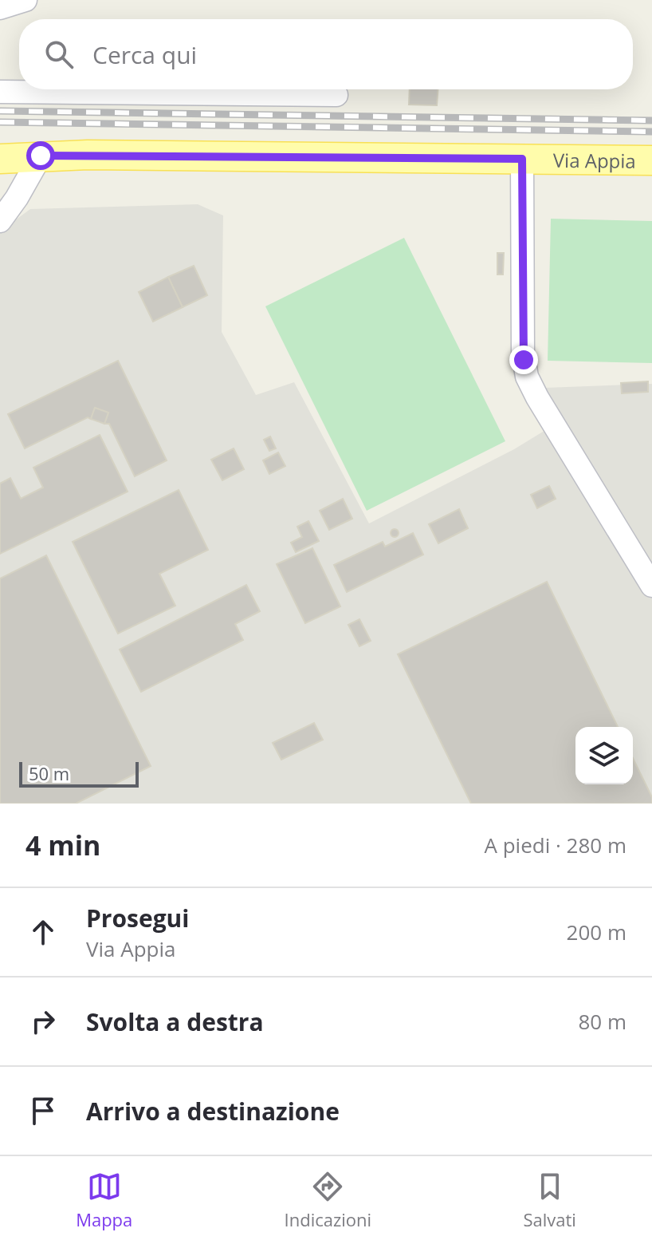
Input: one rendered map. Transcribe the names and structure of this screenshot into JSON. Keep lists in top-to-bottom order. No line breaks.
{"streets":{"main road":["Via Appia"]},"scale_bar":"50 m","page":{"search":"Cerca qui","scale":"50 m","heading":["4 min","A piedi · 280 m"],"list":[["Prosegui","Via Appia","200 m"],["Svolta a destra","80 m"],"Arrivo a destinazione"],"nav":["Mappa","Indicazioni","Salvati"]}}
